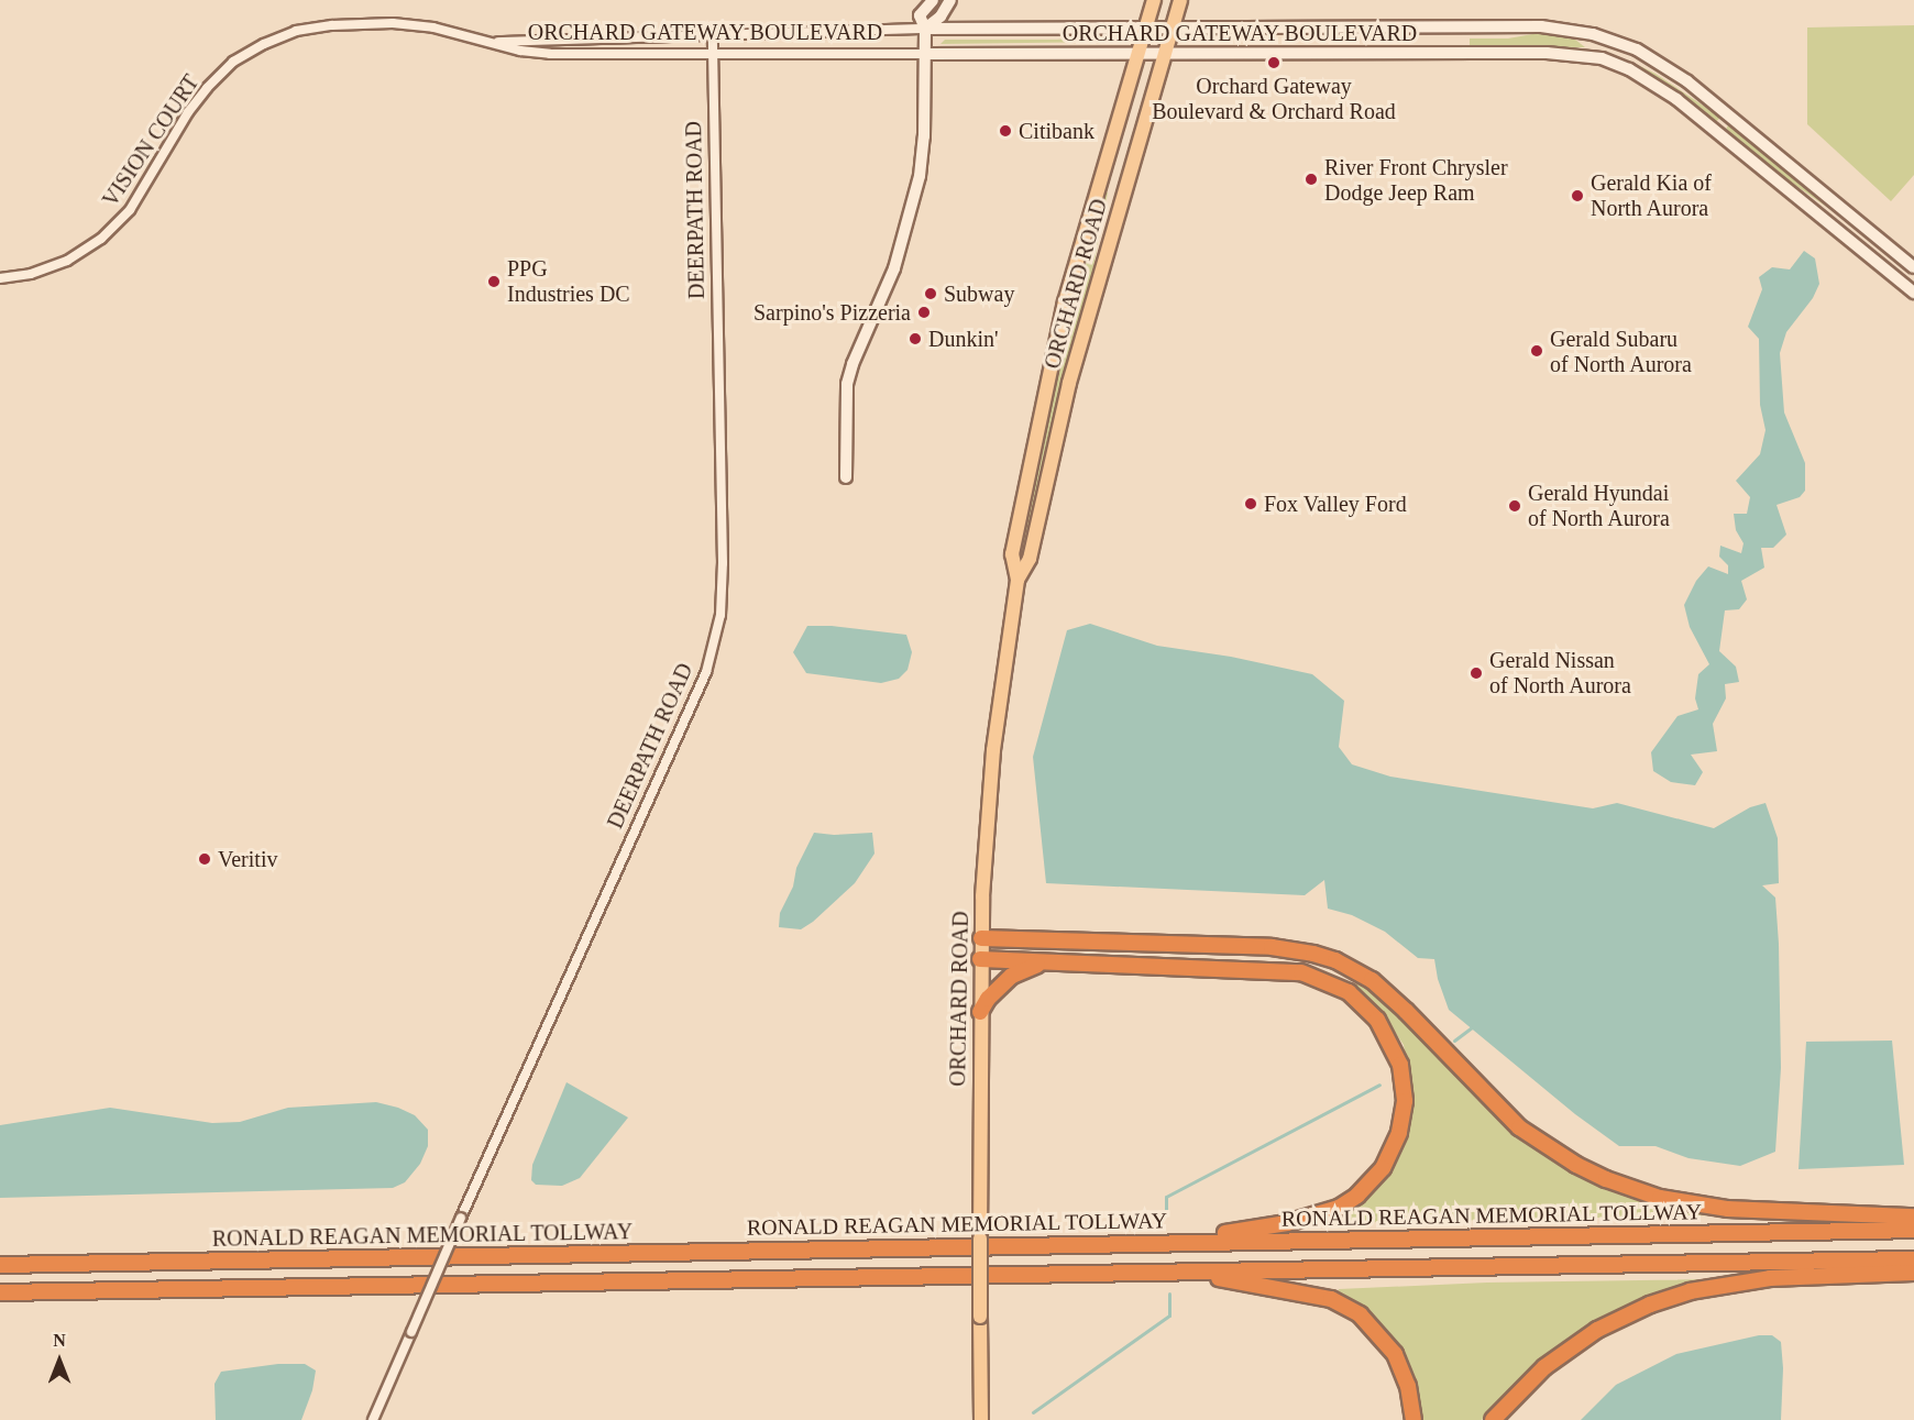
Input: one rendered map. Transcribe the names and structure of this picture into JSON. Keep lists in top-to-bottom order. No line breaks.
{"streets":{"highway":["RONALD REAGAN MEMORIAL TOLLWAY"],"main road":["ORCHARD ROAD"],"street":["ORCHARD GATEWAY BOULEVARD","VISION COURT","DEERPATH ROAD"]},"crossings":[["ORCHARD GATEWAY BOULEVARD","VISION COURT"],["ORCHARD GATEWAY BOULEVARD","DEERPATH ROAD"],["ORCHARD GATEWAY BOULEVARD","ORCHARD ROAD"]],"places":["Orchard Gateway Boulevard & Orchard Road","Citibank","River Front Chrysler Dodge Jeep Ram","Gerald Kia of North Aurora","PPG Industries DC","Subway","Sarpino's Pizzeria","Dunkin'","Gerald Subaru of North Aurora","Fox Valley Ford","Gerald Hyundai of North Aurora","Gerald Nissan of North Aurora","Veritiv"],"north":"top"}
